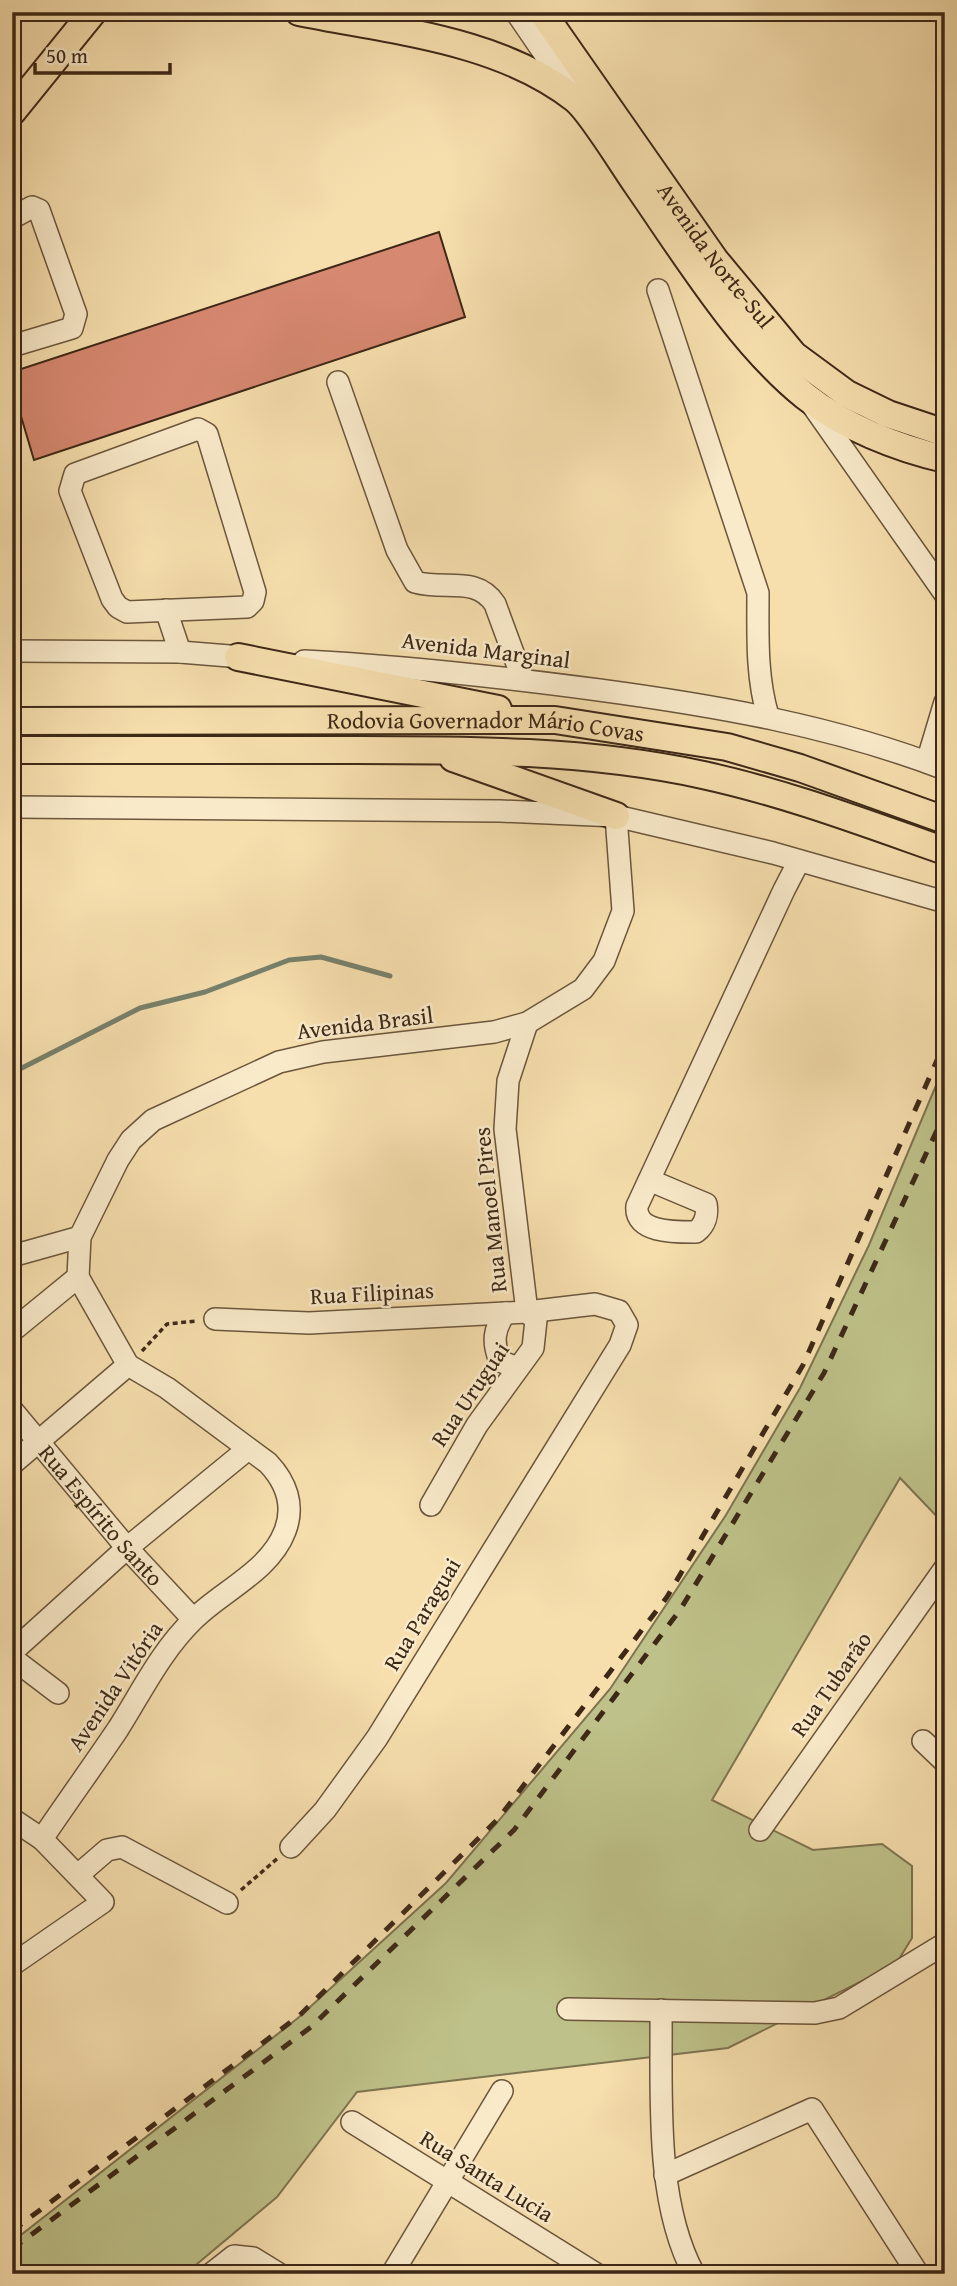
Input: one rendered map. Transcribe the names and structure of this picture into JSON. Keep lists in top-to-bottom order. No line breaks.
{"streets":{"main road":["Avenida Norte-Sul","Rodovia Governador Mário Covas"],"street":["Avenida Marginal","Avenida Brasil","Rua Manoel Pires","Rua Filipinas","Rua Uruguai","Rua Espírito Santo","Rua Paraguai","Rua Tubarão","Avenida Vitória","Rua Santa Lucia"]},"crossings":[["Avenida Brasil","Rua Manoel Pires"],["Rua Manoel Pires","Rua Filipinas"],["Rua Manoel Pires","Rua Uruguai"],["Rua Filipinas","Rua Uruguai"],["Rua Filipinas","Rua Paraguai"],["Rua Espírito Santo","Avenida Vitória"]],"scale_bar":"50 m"}
